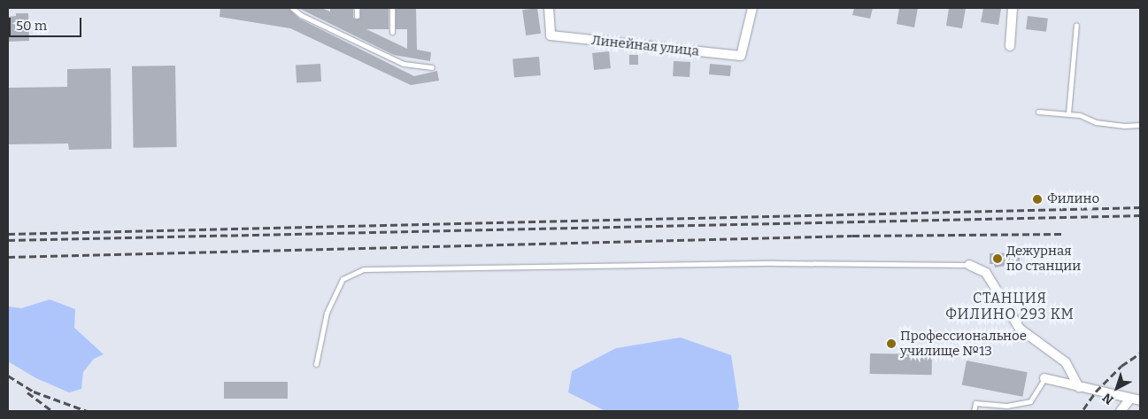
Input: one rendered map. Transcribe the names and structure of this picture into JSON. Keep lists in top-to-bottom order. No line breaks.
{"streets":{"street":["Линейная улица"]},"districts":["СТАНЦИЯ ФИЛИНО 293 КМ"],"places":["Филино","Дежурная по станции","Профессиональное училище №13"],"scale_bar":"50 m","north":"bottom left"}
